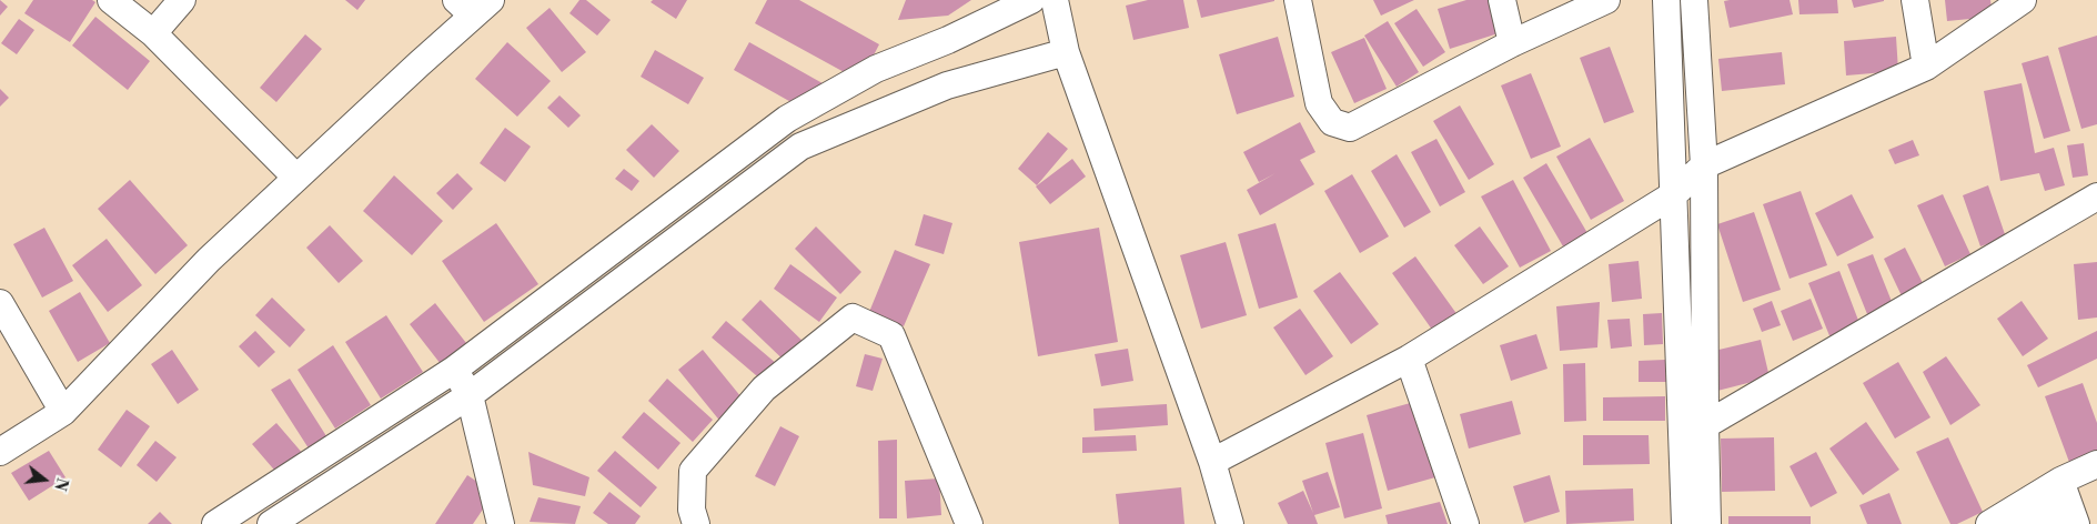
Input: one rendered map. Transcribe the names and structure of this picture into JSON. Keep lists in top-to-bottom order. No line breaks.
{"north":"right"}
